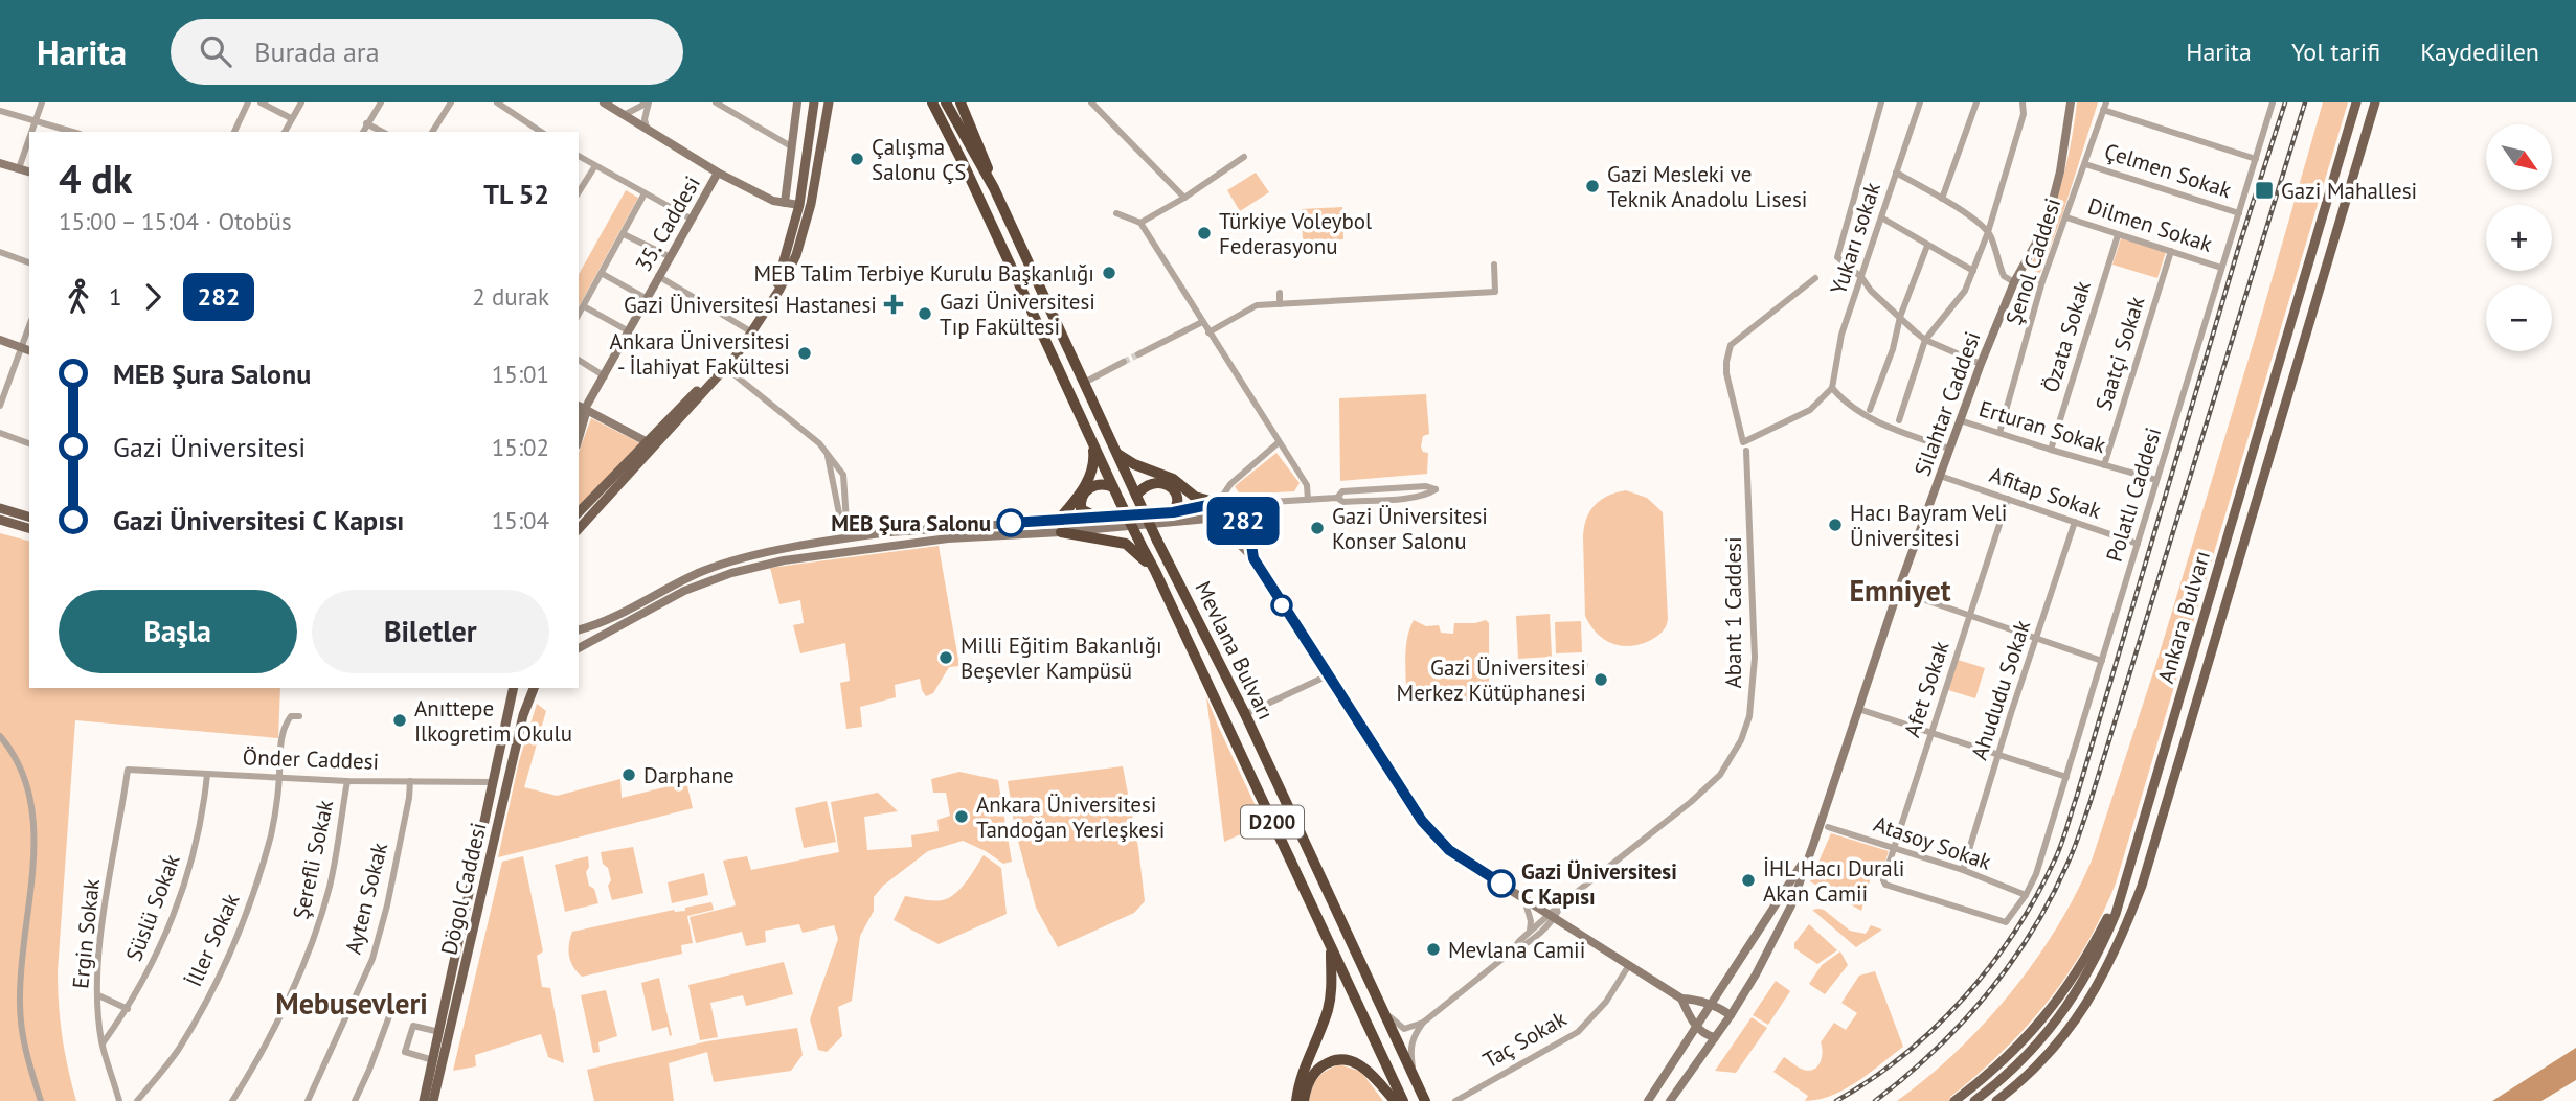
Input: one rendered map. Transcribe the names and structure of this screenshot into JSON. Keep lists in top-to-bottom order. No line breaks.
{"streets":{"highway":["Mevlana Bulvarı","D200"],"main road":["35. Caddesi","Silahtar Caddesi","Ankara Bulvarı","Dögol Caddesi"],"street":["Çelmen Sokak","Dilmen Sokak","Yukarı sokak","Şenol Caddesi","Özata Sokak","Saatçi Sokak","Erturan Sokak","Afitap Sokak","Polatlı Caddesi","Abant 1 Caddesi","Afet Sokak","Ahududu Sokak","Önder Caddesi","Atasoy Sokak","Şerefli Sokak","Ayten Sokak","Süslü Sokak","Ergin Sokak","İller Sokak","Taç Sokak"]},"crossings":[["Çelmen Sokak","Şenol Caddesi"],["Çelmen Sokak","Polatlı Caddesi"],["Dilmen Sokak","Şenol Caddesi"],["Dilmen Sokak","Özata Sokak"],["Dilmen Sokak","Saatçi Sokak"],["Dilmen Sokak","Polatlı Caddesi"],["Şenol Caddesi","Erturan Sokak"],["Özata Sokak","Erturan Sokak"],["Saatçi Sokak","Erturan Sokak"],["Silahtar Caddesi","Erturan Sokak"],["Silahtar Caddesi","Afitap Sokak"],["Erturan Sokak","Polatlı Caddesi"],["Afitap Sokak","Polatlı Caddesi"],["Afitap Sokak","Afet Sokak"],["Afitap Sokak","Ahududu Sokak"],["Polatlı Caddesi","Afet Sokak"],["Polatlı Caddesi","Atasoy Sokak"],["Mevlana Bulvarı","D200"],["Afet Sokak","Atasoy Sokak"],["Ahududu Sokak","Atasoy Sokak"],["Önder Caddesi","Şerefli Sokak"],["Önder Caddesi","Dögol Caddesi"],["Önder Caddesi","Ayten Sokak"],["Önder Caddesi","Süslü Sokak"],["Önder Caddesi","Ergin Sokak"],["Önder Caddesi","İller Sokak"],["Süslü Sokak","Ergin Sokak"]],"districts":["Emniyet","Mebusevleri"],"places":{"other":["Çalışma Salonu ÇS","Gazi Mesleki ve Teknik Anadolu Lisesi","Türkiye Voleybol Federasyonu","MEB Talim Terbiye Kurulu Başkanlığı","Gazi Üniversitesi Tıp Fakültesi","Ankara Üniversitesi - İlahiyat Fakültesi","MEB Şura Salonu","Hacı Bayram Veli Üniversitesi","Gazi Üniversitesi Konser Salonu","Milli Eğitim Bakanlığı Beşevler Kampüsü","Gazi Üniversitesi Merkez Kütüphanesi","Anıttepe Ilkogretim Okulu","Darphane","Ankara Üniversitesi Tandoğan Yerleşkesi","İHL Hacı Durali Akan Camii","Gazi Üniversitesi C Kapısı","Mevlana Camii"],"transit":["Gazi Mahallesi"],"health":["Gazi Üniversitesi Hastanesi"]},"lines":["bus line 282"],"north":"bottom right","page":{"header":"Harita","search":"Burada ara","nav":["Harita","Yol tarifi","Kaydedilen"],"on_map":"282","map_buttons":["+","−"],"heading":["4 dk","15:00 – 15:04 · Otobüs","TL 52"],"legs":["1","282","2 durak"],"list":[{"name":"MEB Şura Salonu","value":"15:01"},{"name":"Gazi Üniversitesi","value":"15:02"},{"name":"Gazi Üniversitesi C Kapısı","value":"15:04"}],"buttons":["Başla","Biletler"]}}
